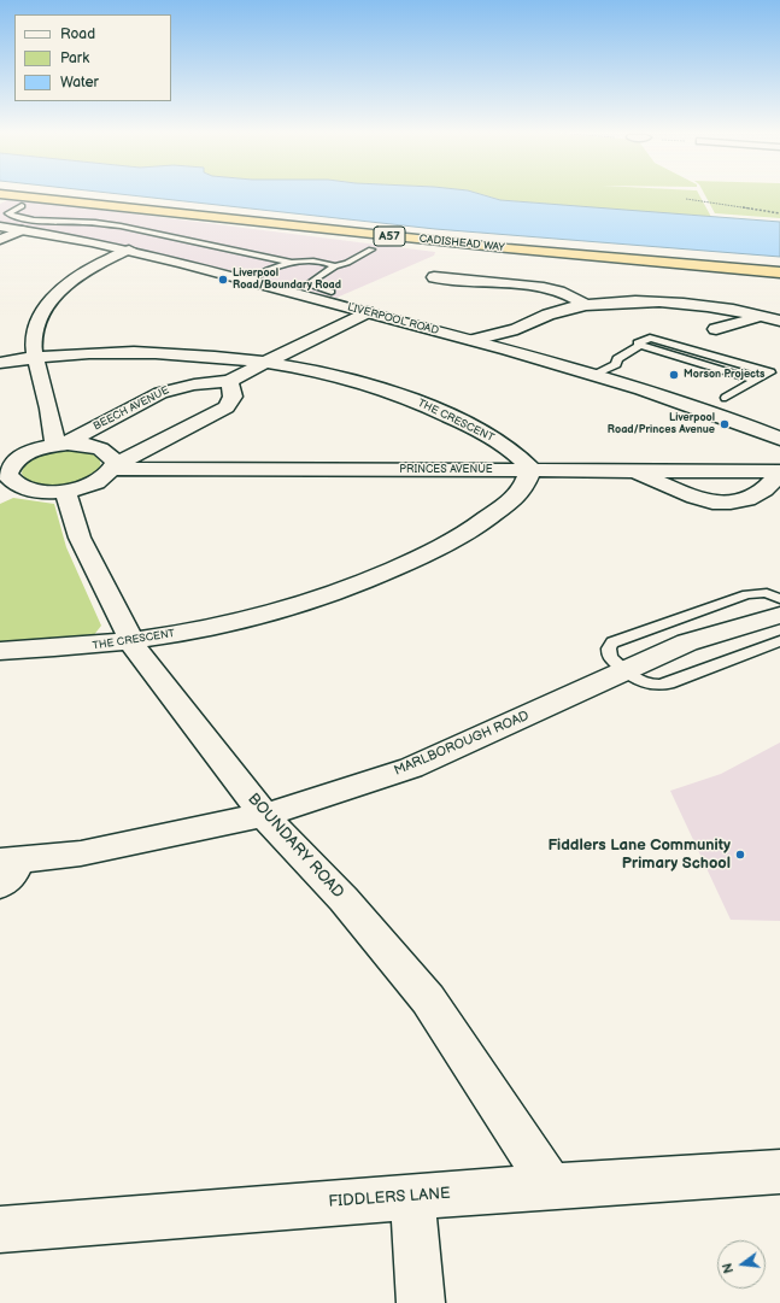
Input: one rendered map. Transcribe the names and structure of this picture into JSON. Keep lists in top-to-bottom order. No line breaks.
{"streets":{"highway":["A57","CADISHEAD WAY"],"street":["LIVERPOOL ROAD","BEECH AVENUE","THE CRESCENT","PRINCES AVENUE","MARLBOROUGH ROAD","BOUNDARY ROAD","FIDDLERS LANE"]},"crossings":[["LIVERPOOL ROAD","BEECH AVENUE"],["BEECH AVENUE","THE CRESCENT"],["THE CRESCENT","PRINCES AVENUE"],["THE CRESCENT","BOUNDARY ROAD"],["MARLBOROUGH ROAD","BOUNDARY ROAD"],["BOUNDARY ROAD","FIDDLERS LANE"]],"places":["Liverpool Road/Boundary Road","Morson Projects","Liverpool Road/Princes Avenue","Fiddlers Lane Community Primary School"],"legend":["Road","Park","Water"],"north":"left"}
